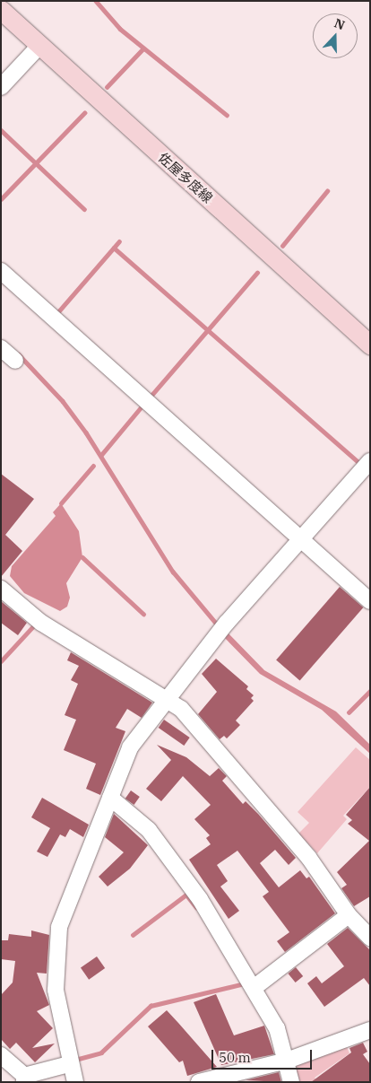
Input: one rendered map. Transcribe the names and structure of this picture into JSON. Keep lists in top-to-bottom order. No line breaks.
{"streets":{"main road":["佐屋多度線"]},"scale_bar":"50 m","north":"top"}
